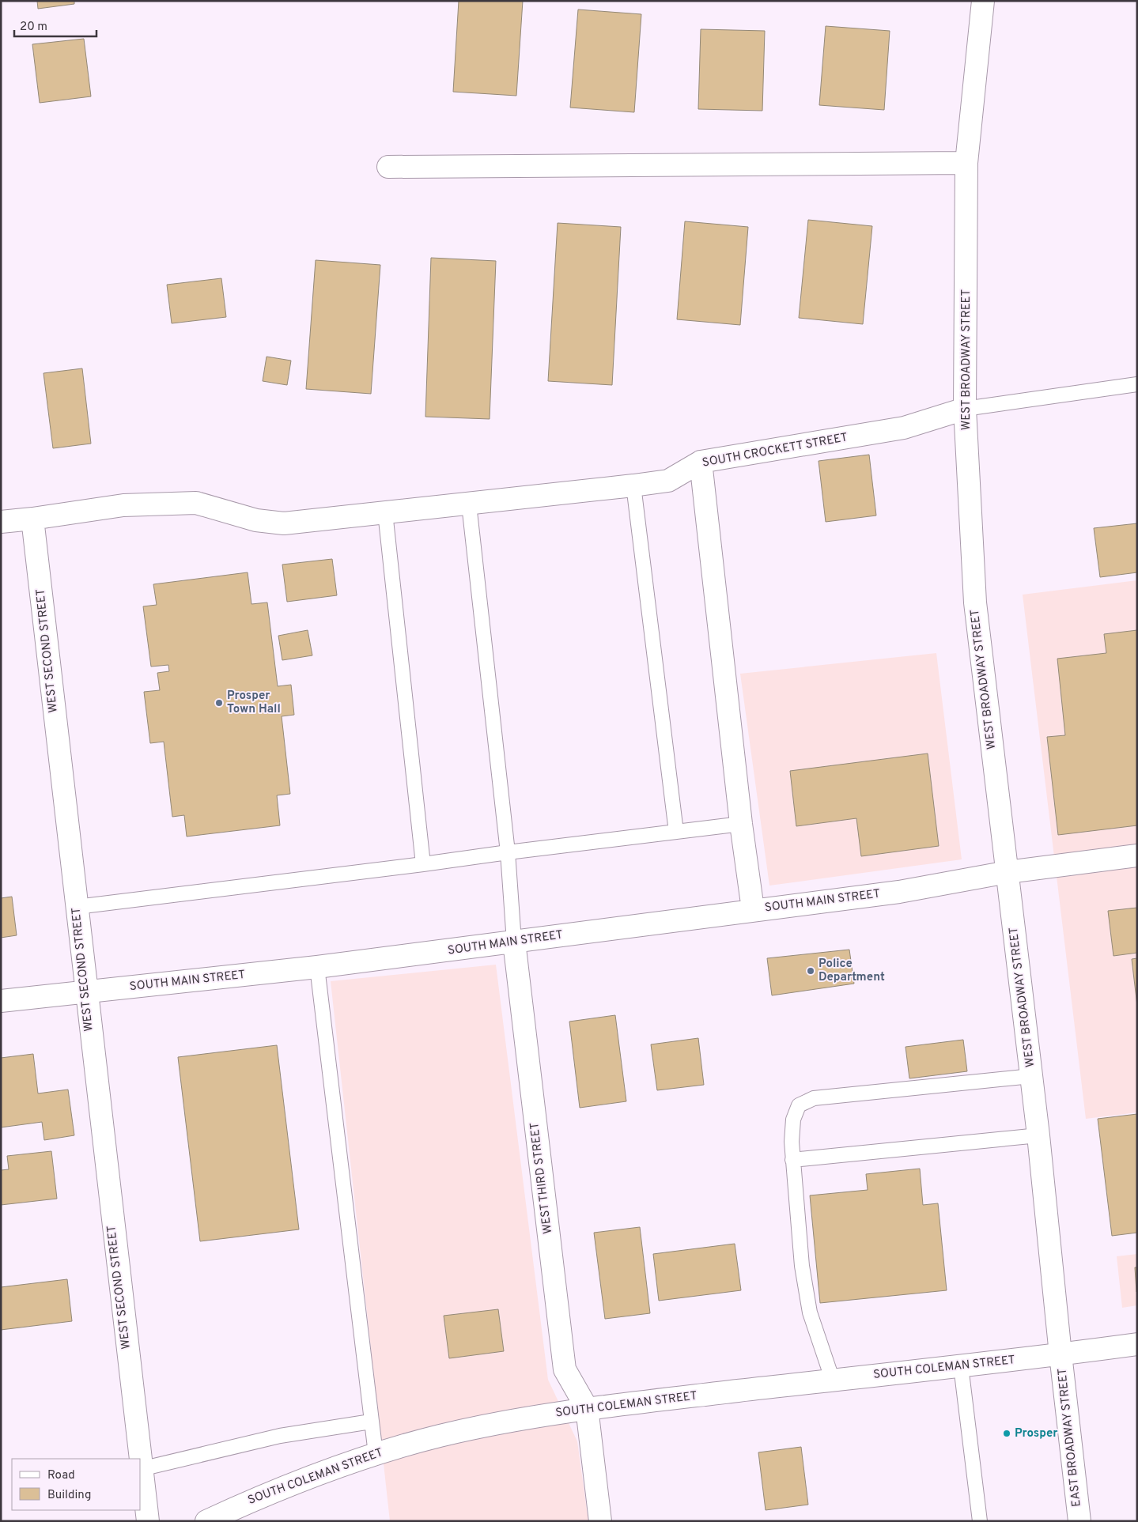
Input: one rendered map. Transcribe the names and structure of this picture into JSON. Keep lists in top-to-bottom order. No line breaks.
{"streets":{"street":["WEST BROADWAY STREET","SOUTH CROCKETT STREET","WEST SECOND STREET","SOUTH MAIN STREET","WEST THIRD STREET","SOUTH COLEMAN STREET","EAST BROADWAY STREET"]},"crossings":[["WEST BROADWAY STREET","SOUTH CROCKETT STREET"],["WEST BROADWAY STREET","SOUTH MAIN STREET"],["WEST BROADWAY STREET","SOUTH COLEMAN STREET"],["WEST BROADWAY STREET","EAST BROADWAY STREET"],["SOUTH CROCKETT STREET","WEST SECOND STREET"],["WEST SECOND STREET","SOUTH MAIN STREET"],["SOUTH MAIN STREET","WEST THIRD STREET"],["WEST THIRD STREET","SOUTH COLEMAN STREET"],["SOUTH COLEMAN STREET","EAST BROADWAY STREET"]],"places":["Prosper Town Hall","Police Department","Prosper"],"legend":["Road","Building"],"scale_bar":"20 m"}
